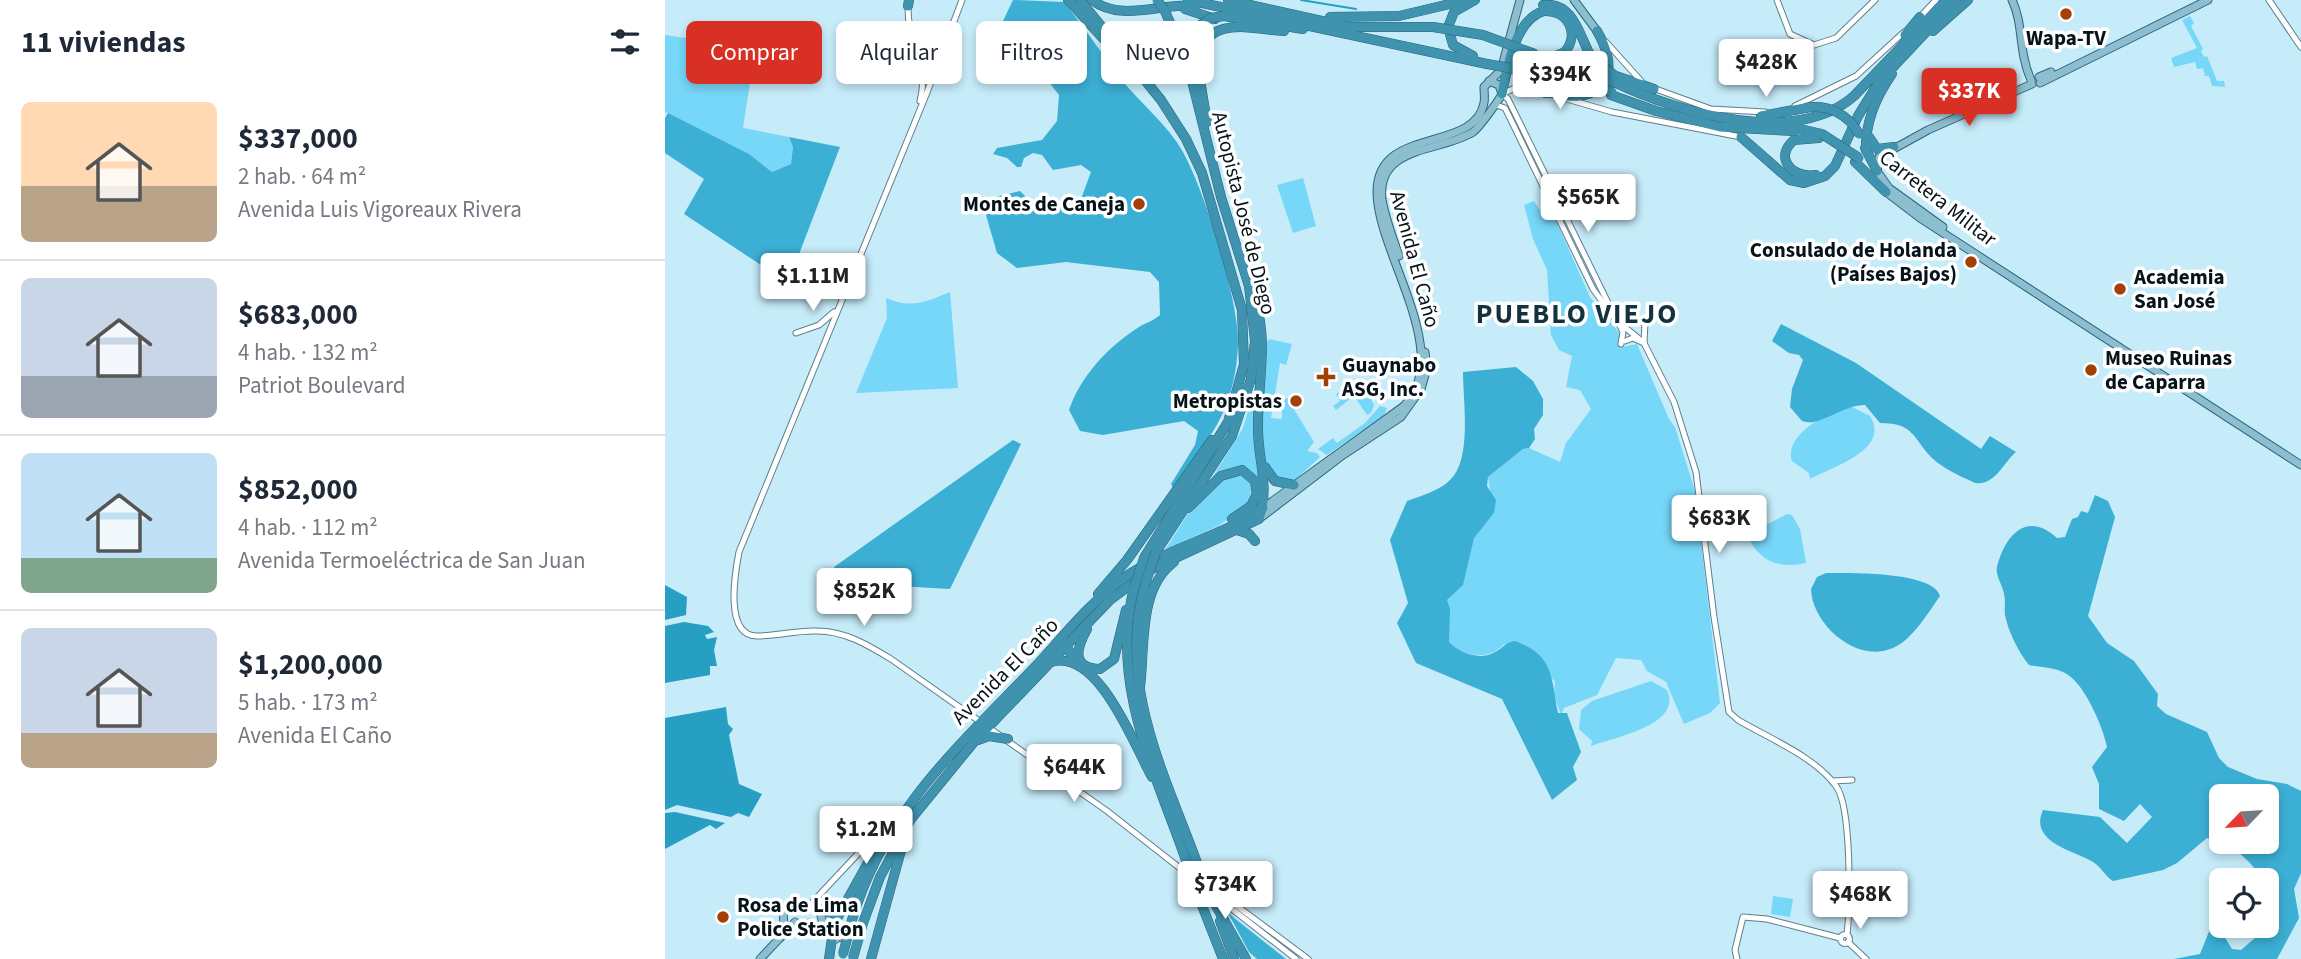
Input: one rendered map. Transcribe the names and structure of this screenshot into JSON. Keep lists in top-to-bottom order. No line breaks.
{"streets":{"highway":["Carretera Militar","Autopista José de Diego","Avenida El Caño"]},"districts":["PUEBLO VIEJO"],"places":{"other":["Wapa-TV","Montes de Caneja","Consulado de Holanda (Países Bajos)","Academia San José","Museo Ruinas de Caparra","Metropistas","Rosa de Lima Police Station"],"health":["Guaynabo ASG, Inc."]},"north":"bottom left","page":{"heading":"11 viviendas","chip":["Comprar","Alquilar","Filtros","Nuevo"],"price":["$428K","$394K","$337K","$565K","$1.11M","$683K","$852K","$644K","$1.2M","$734K","$468K"],"list":[{"name":"$337,000","note":"2 hab. · 64 m² · Avenida Luis Vigoreaux Rivera"},{"name":"$683,000","note":"4 hab. · 132 m² · Patriot Boulevard"},{"name":"$852,000","note":"4 hab. · 112 m² · Avenida Termoeléctrica de San Juan"},{"name":"$1,200,000","note":"5 hab. · 173 m² · Avenida El Caño"}]}}
